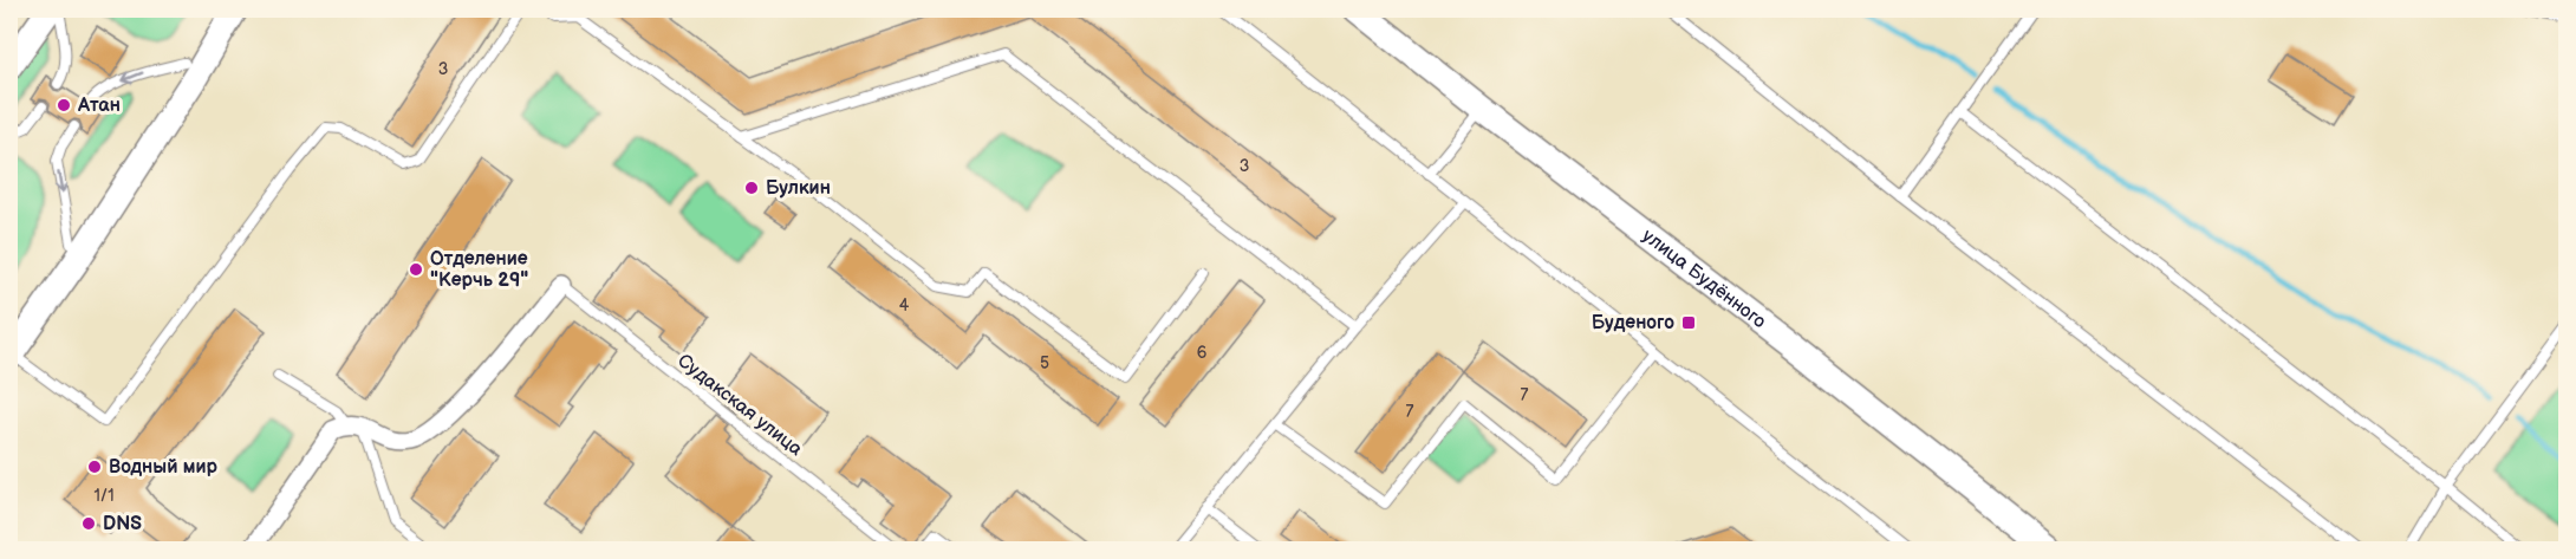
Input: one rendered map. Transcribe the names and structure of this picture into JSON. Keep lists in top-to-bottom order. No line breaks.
{"streets":{"main road":["улица Будённого"],"lane":["Судакская улица"]},"places":{"other":["Атан","Булкин","Отделение \"Керчь 29\"","Водный мир","DNS"],"transit":["Буденого"]},"house_numbers":["3","3","4","6","5","7","7","1/1"]}
